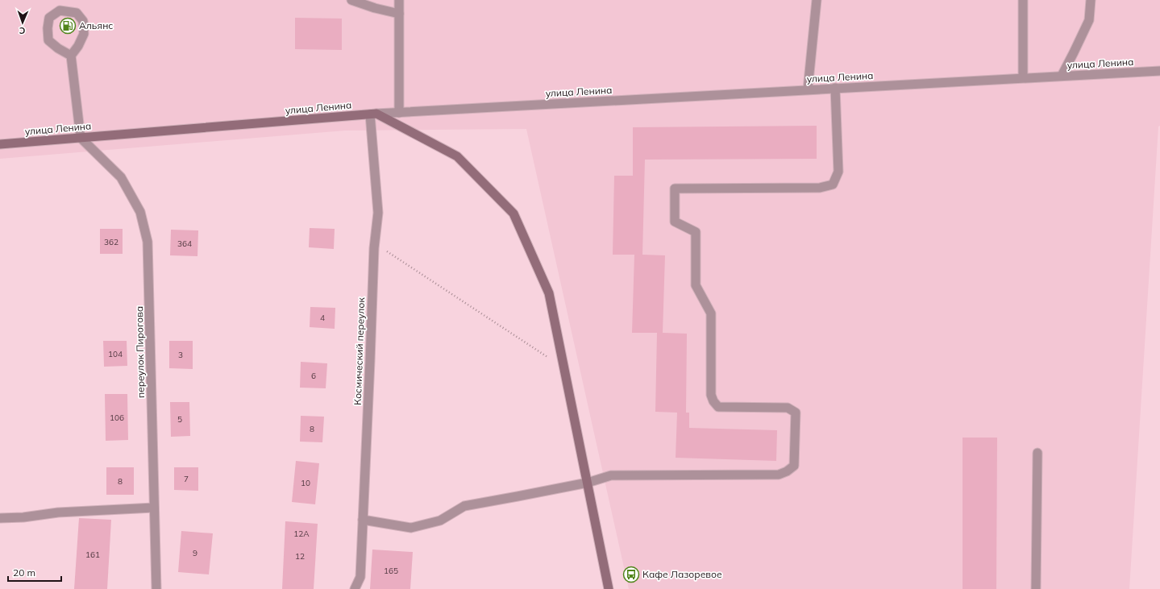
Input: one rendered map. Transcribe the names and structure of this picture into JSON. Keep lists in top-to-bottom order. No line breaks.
{"streets":{"main road":["улица Ленина"],"street":["Космический переулок","переулок Пирогова"]},"crossings":[["улица Ленина","Космический переулок"],["улица Ленина","переулок Пирогова"]],"places":{"fuel station":["Альянс"],"bus stop":["Кафе Лазоревое"]},"house_numbers":["362","364","4","104","3","6","106","5","8","7","8","10","12А","9","161","12","165"],"scale_bar":"20 m","north":"bottom"}
